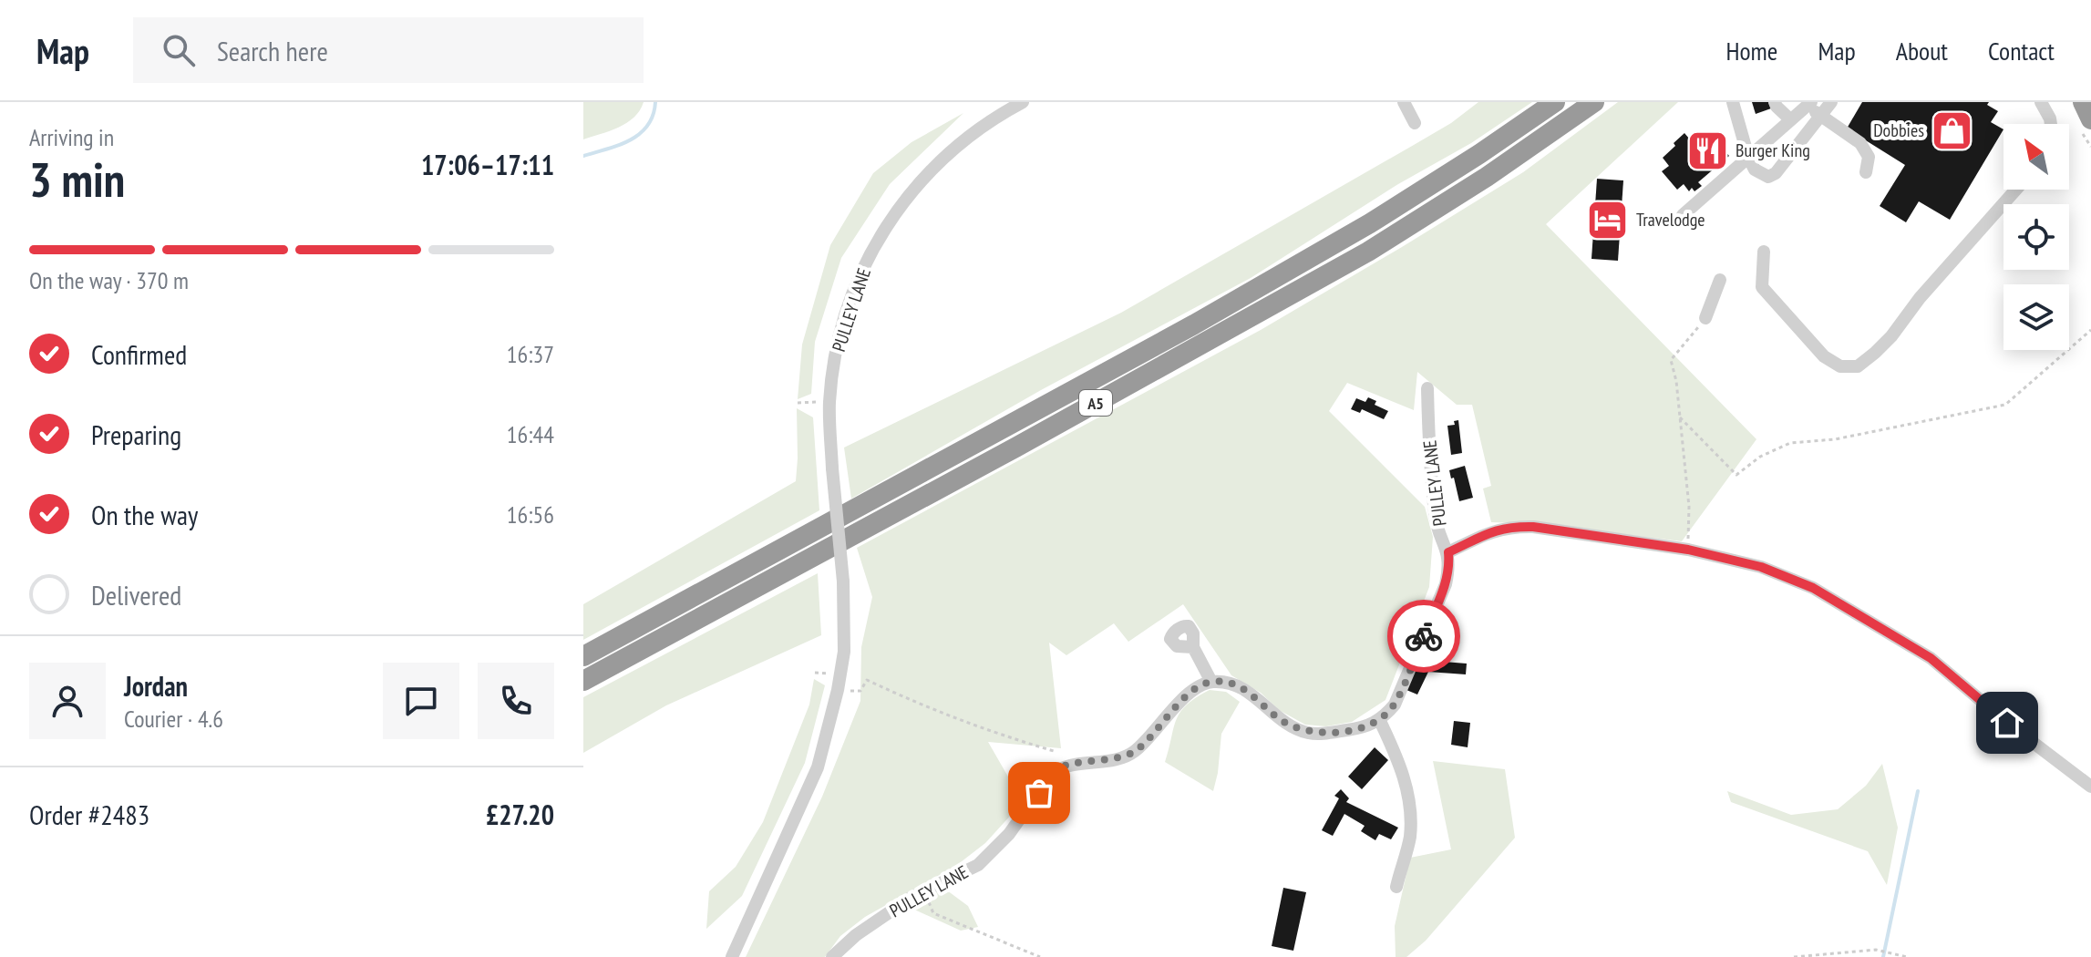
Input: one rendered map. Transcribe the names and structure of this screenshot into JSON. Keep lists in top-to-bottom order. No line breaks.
{"streets":{"highway":["A5"],"street":["PULLEY LANE"]},"places":{"shop":["Dobbies"],"restaurant":["Burger King"],"hotel":["Travelodge"]},"north":"top left","page":{"header":"Map","search":"Search here","nav":["Home","Map","About","Contact"],"heading":["3 min","Arriving in","17:06–17:11"],"panel":["Jordan","Courier · 4.6","Order #2483","£27.20"],"bar":"On the way · 370 m","list":[["Confirmed","16:37"],["Preparing","16:44"],["On the way","16:56"],"Delivered"]}}
